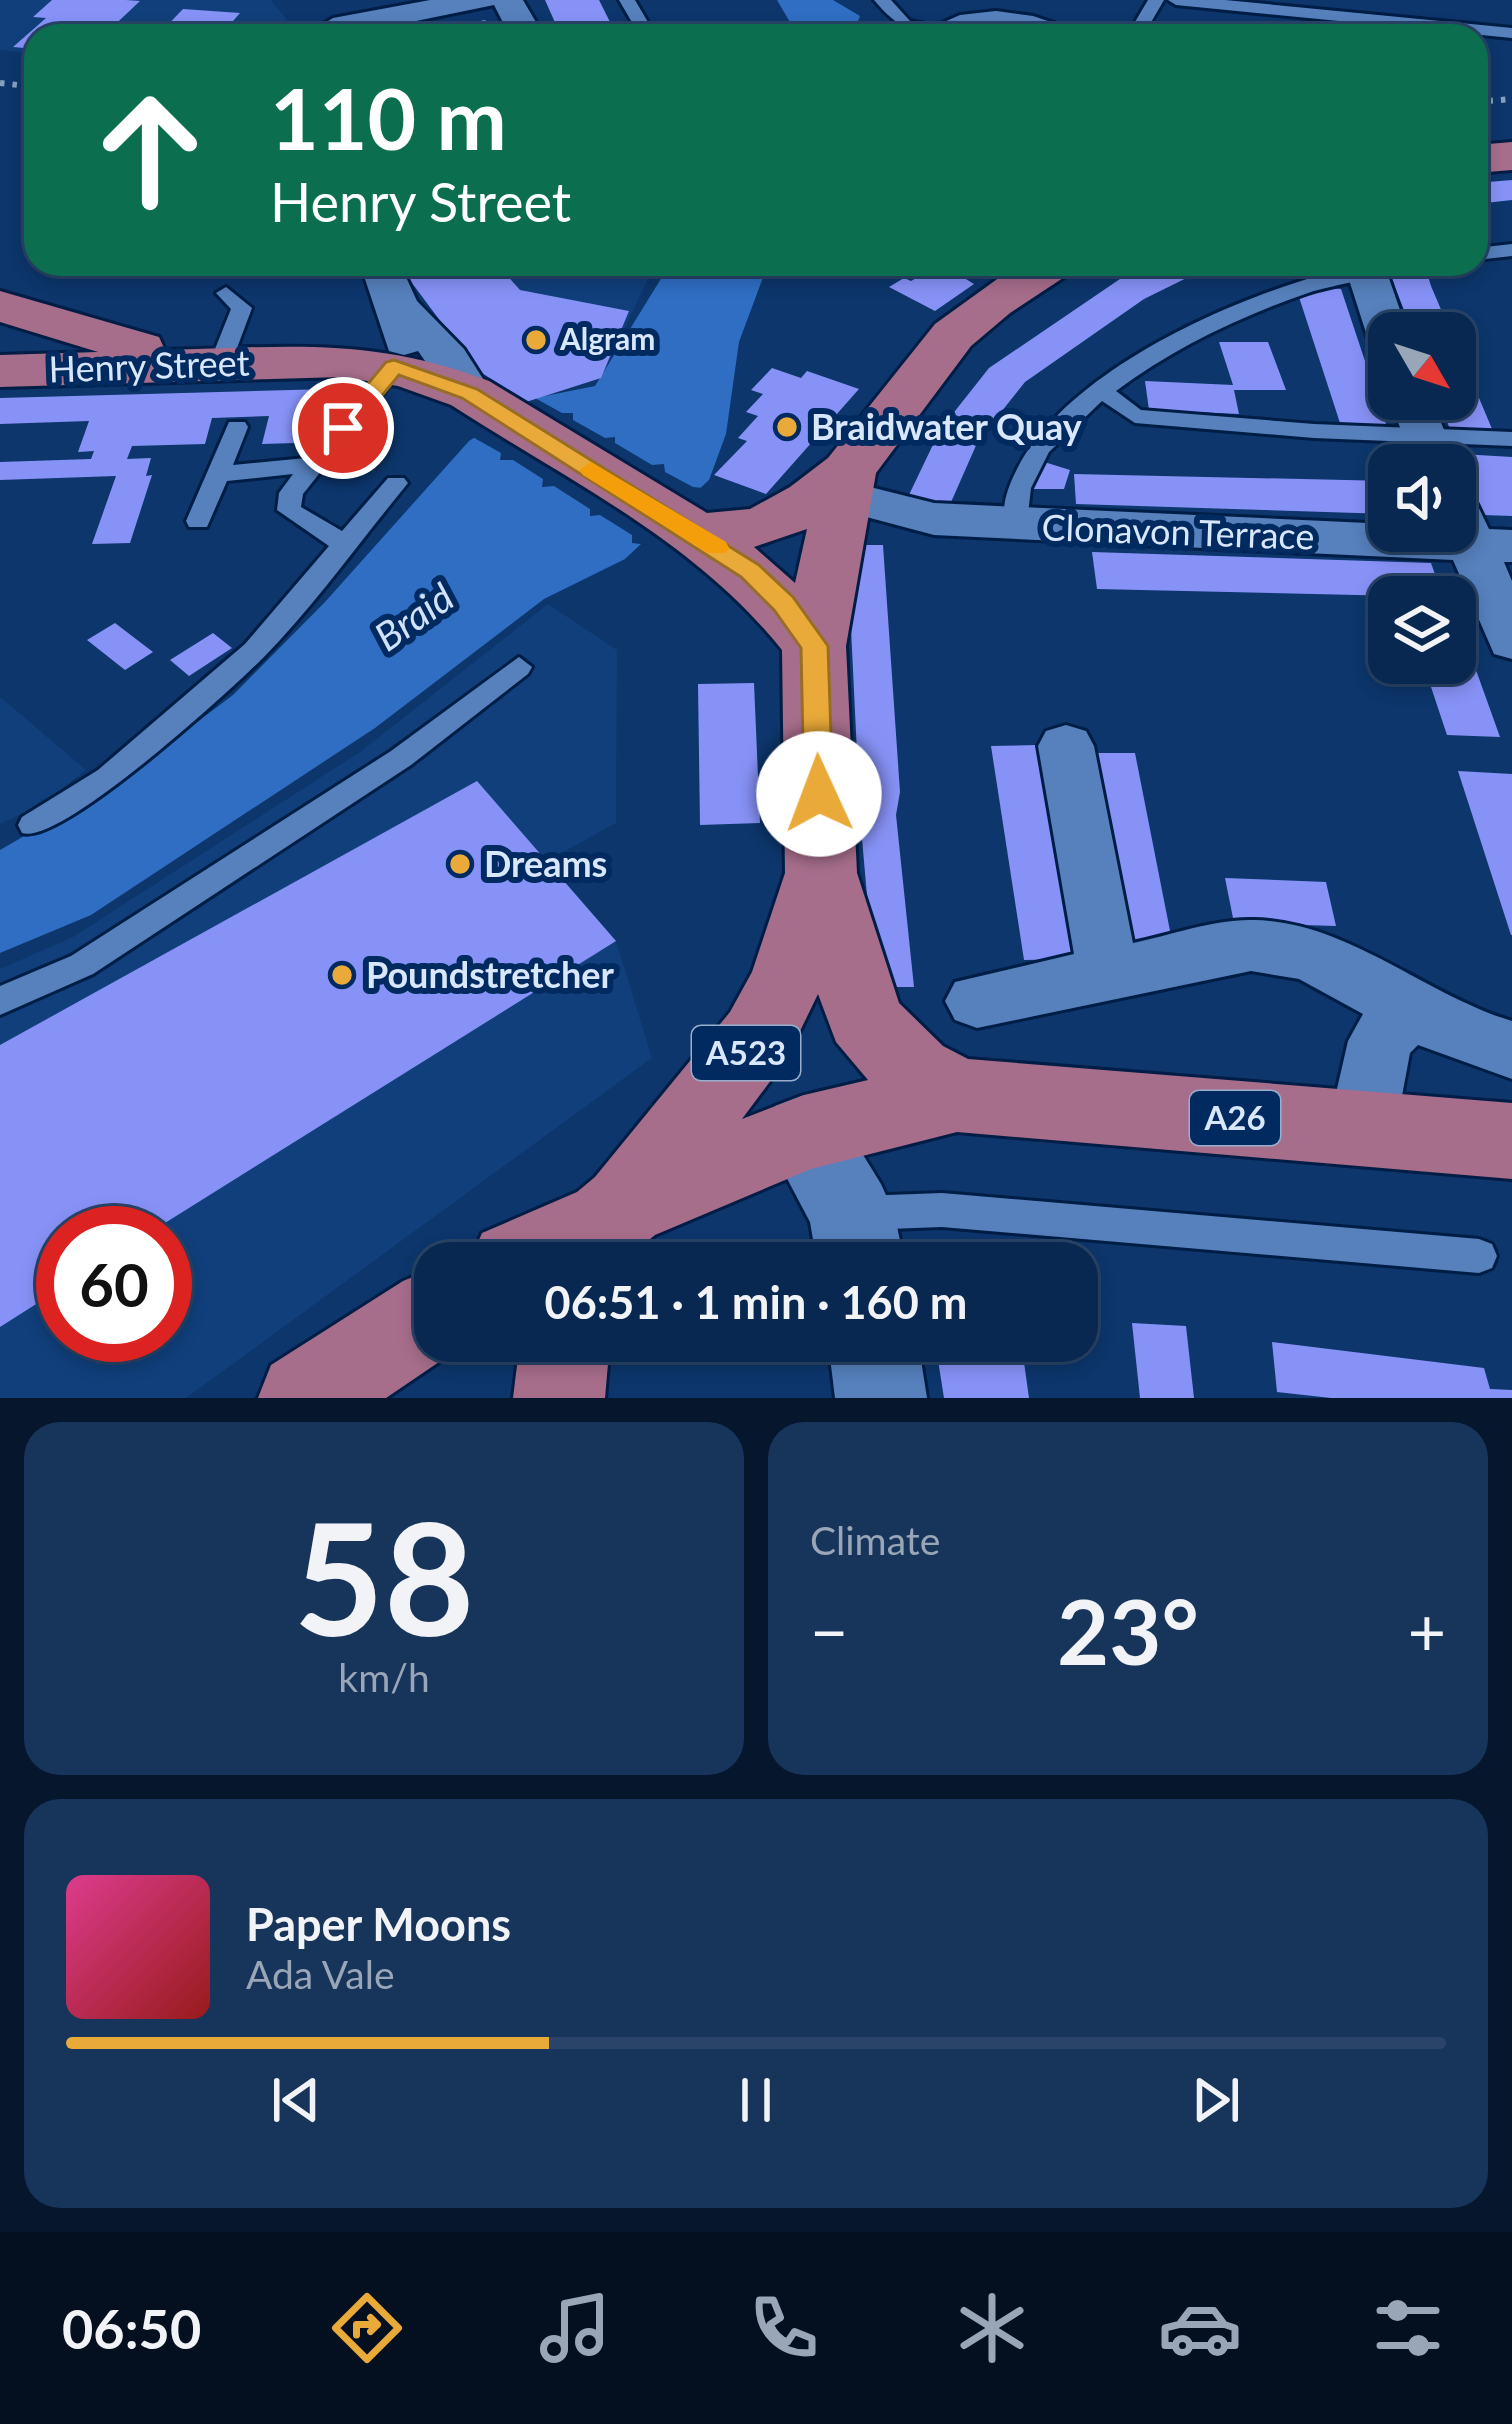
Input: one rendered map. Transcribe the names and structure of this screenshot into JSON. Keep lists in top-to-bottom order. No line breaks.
{"streets":{"main road":["Henry Street","A523","A26"],"street":["Clonavon Terrace"]},"crossings":[["Henry Street","A523"],["Clonavon Terrace","A523"],["A523","A26"]],"water":["Braid"],"places":["Algram","Braidwater Quay","Dreams","Poundstretcher"],"north":"bottom right","page":{"turn":["110 m","Henry Street"],"limit":"60","trip":"06:51 · 1 min · 160 m","tile":[["58","km/h"],"Climate"],"heat":["−","23°","+"],"song":["Paper Moons","Ada Vale"],"tabs":"06:50"}}
